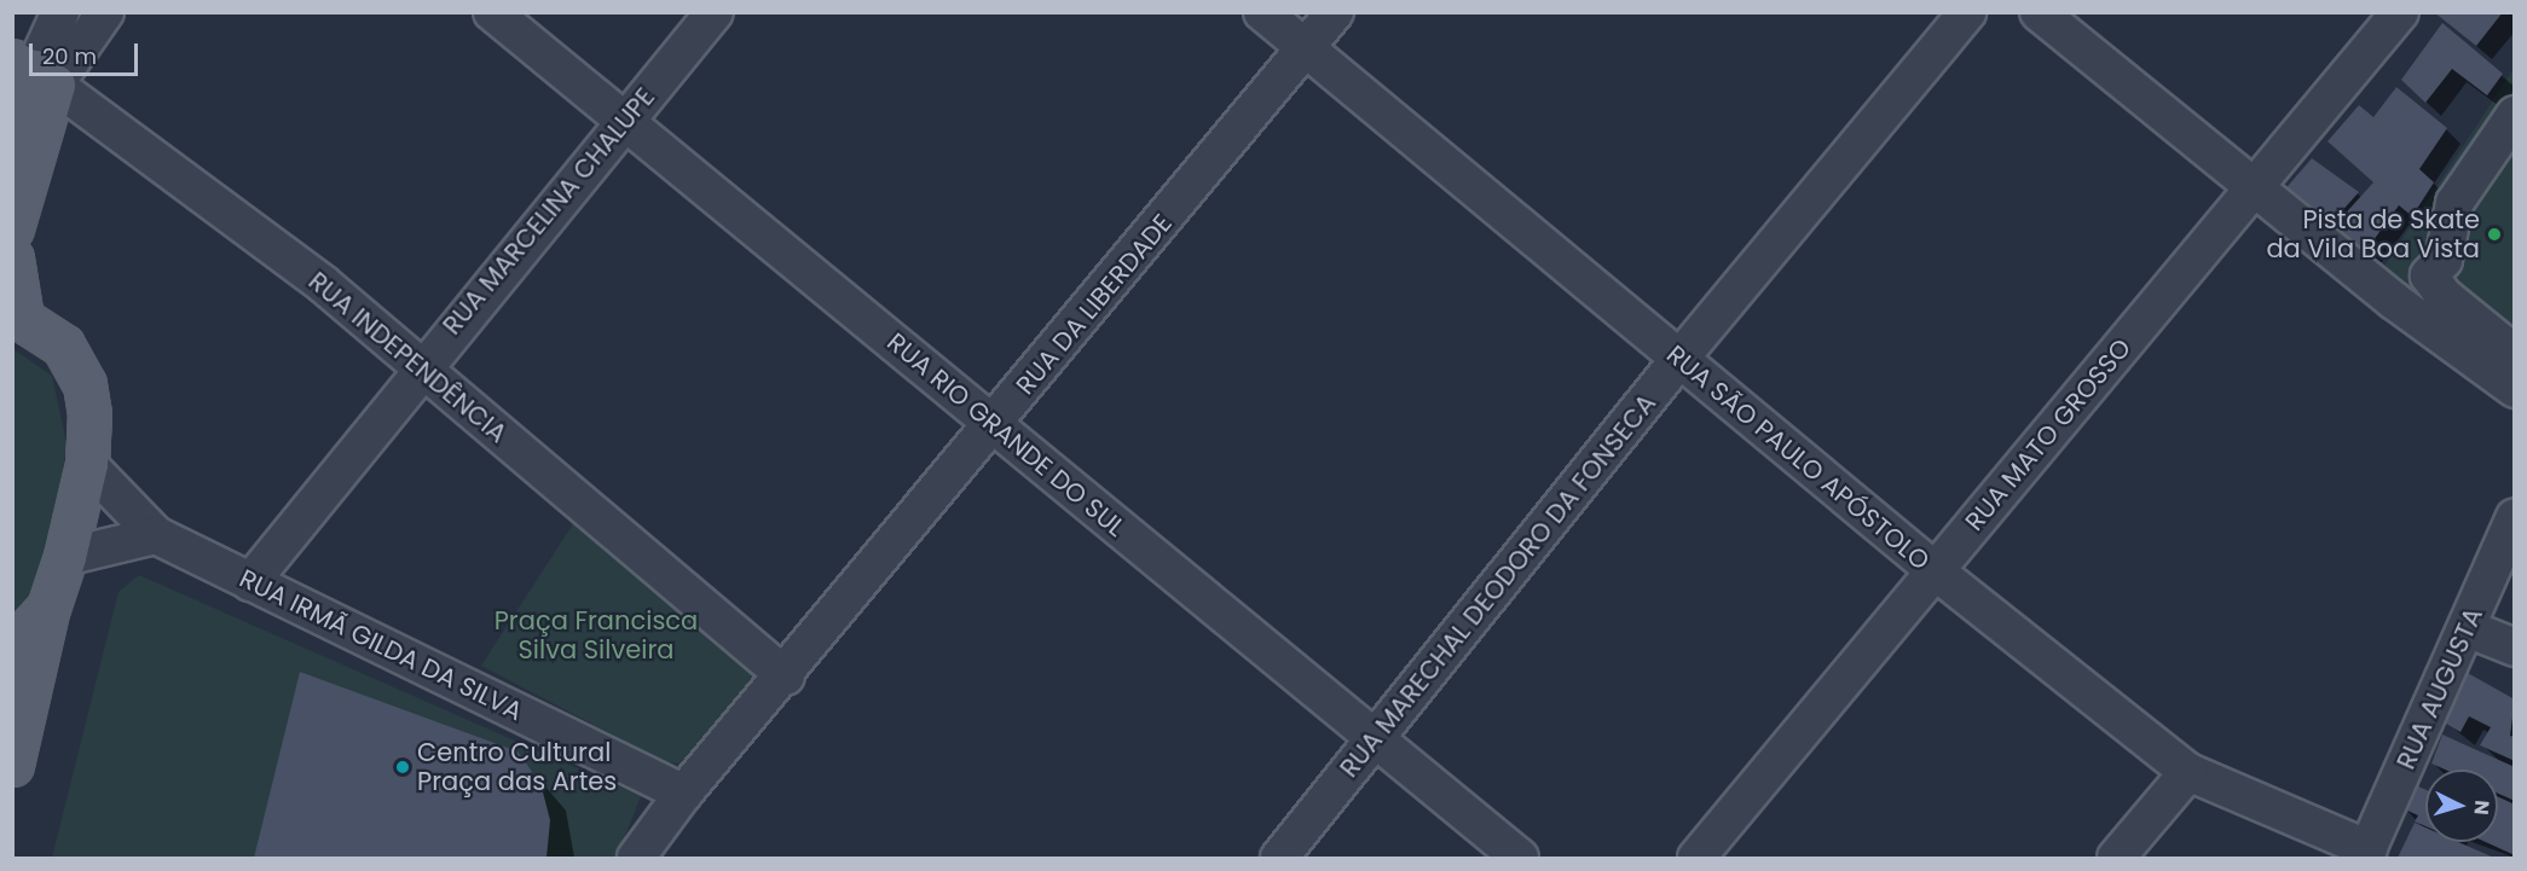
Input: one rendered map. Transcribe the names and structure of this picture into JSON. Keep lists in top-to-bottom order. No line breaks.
{"streets":{"street":["RUA MARCELINA CHALUPE","RUA DA LIBERDADE","RUA INDEPENDÊNCIA","RUA RIO GRANDE DO SUL","RUA MATO GROSSO","RUA SÃO PAULO APÓSTOLO","RUA MARECHAL DEODORO DA FONSECA","RUA IRMÃ GILDA DA SILVA","RUA AUGUSTA"]},"crossings":[["RUA MARCELINA CHALUPE","RUA INDEPENDÊNCIA"],["RUA MARCELINA CHALUPE","RUA RIO GRANDE DO SUL"],["RUA MARCELINA CHALUPE","RUA IRMÃ GILDA DA SILVA"],["RUA DA LIBERDADE","RUA INDEPENDÊNCIA"],["RUA DA LIBERDADE","RUA RIO GRANDE DO SUL"],["RUA DA LIBERDADE","RUA SÃO PAULO APÓSTOLO"],["RUA DA LIBERDADE","RUA IRMÃ GILDA DA SILVA"],["RUA RIO GRANDE DO SUL","RUA MARECHAL DEODORO DA FONSECA"],["RUA MATO GROSSO","RUA SÃO PAULO APÓSTOLO"],["RUA SÃO PAULO APÓSTOLO","RUA MARECHAL DEODORO DA FONSECA"],["RUA SÃO PAULO APÓSTOLO","RUA AUGUSTA"]],"parks":["Praça Francisca Silva Silveira"],"places":["Pista de Skate da Vila Boa Vista","Centro Cultural Praça das Artes"],"scale_bar":"20 m","north":"right"}
